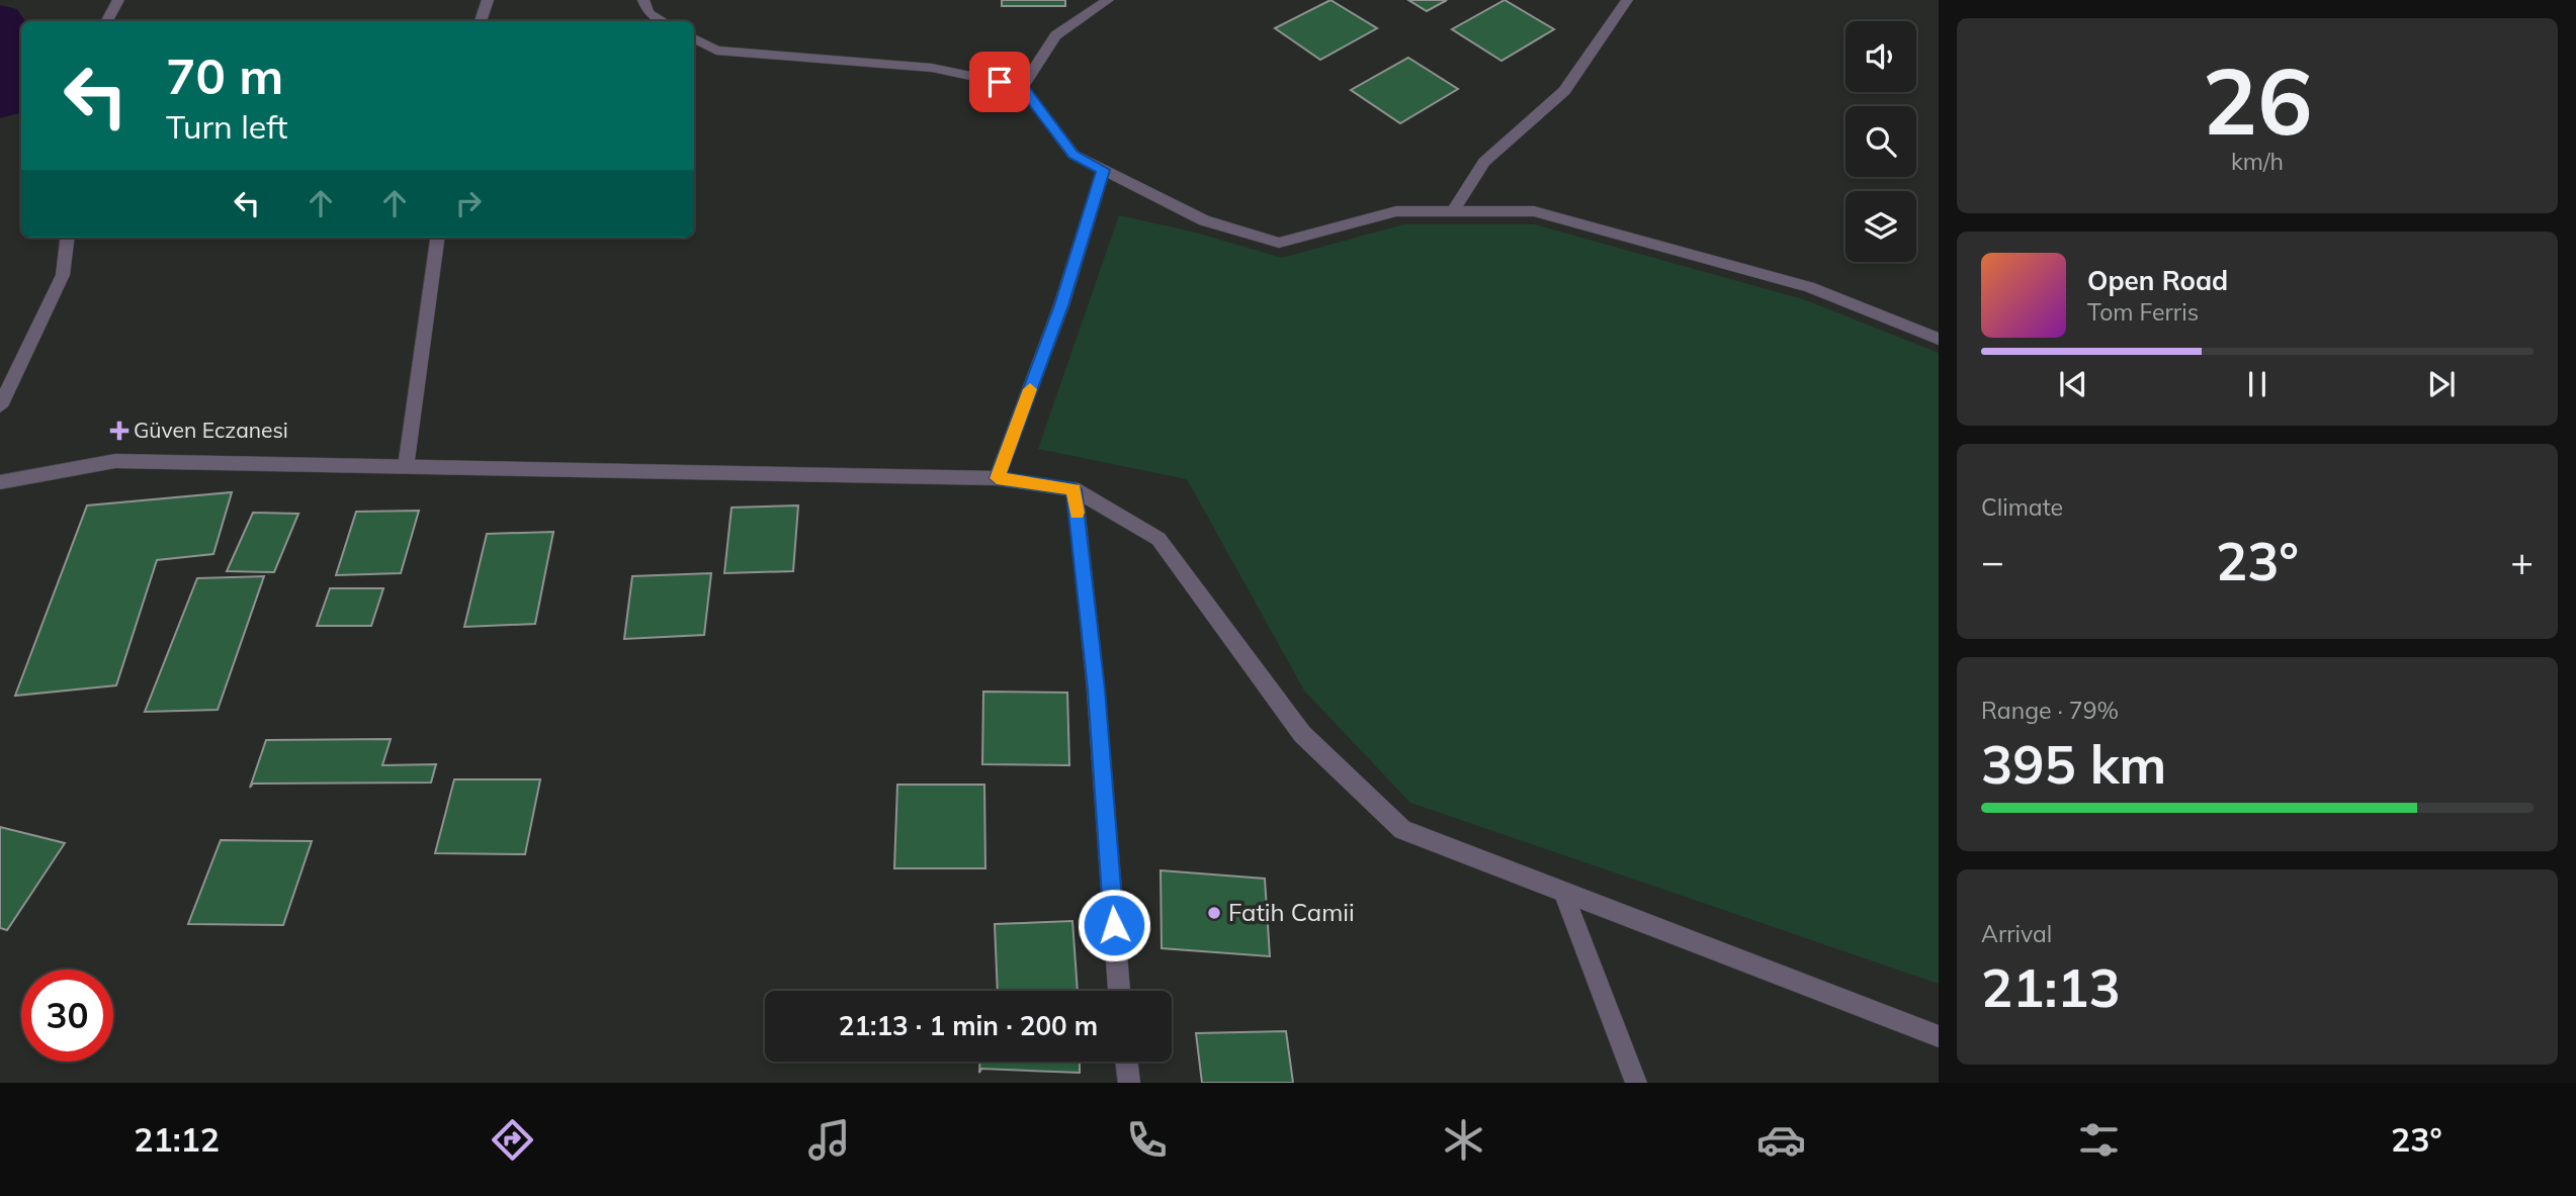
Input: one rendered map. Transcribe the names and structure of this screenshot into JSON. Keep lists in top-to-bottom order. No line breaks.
{"places":{"health":["Güven Eczanesi"],"other":["Fatih Camii"]},"page":{"tile":[["26","km/h"],"Climate",["Range · 79%","395 km"],["Arrival","21:13"]],"turn":["70 m","Turn left"],"song":["Open Road","Tom Ferris"],"heat":["−","23°","+"],"limit":"30","trip":"21:13 · 1 min · 200 m","tabs":["21:12","23°"]}}
